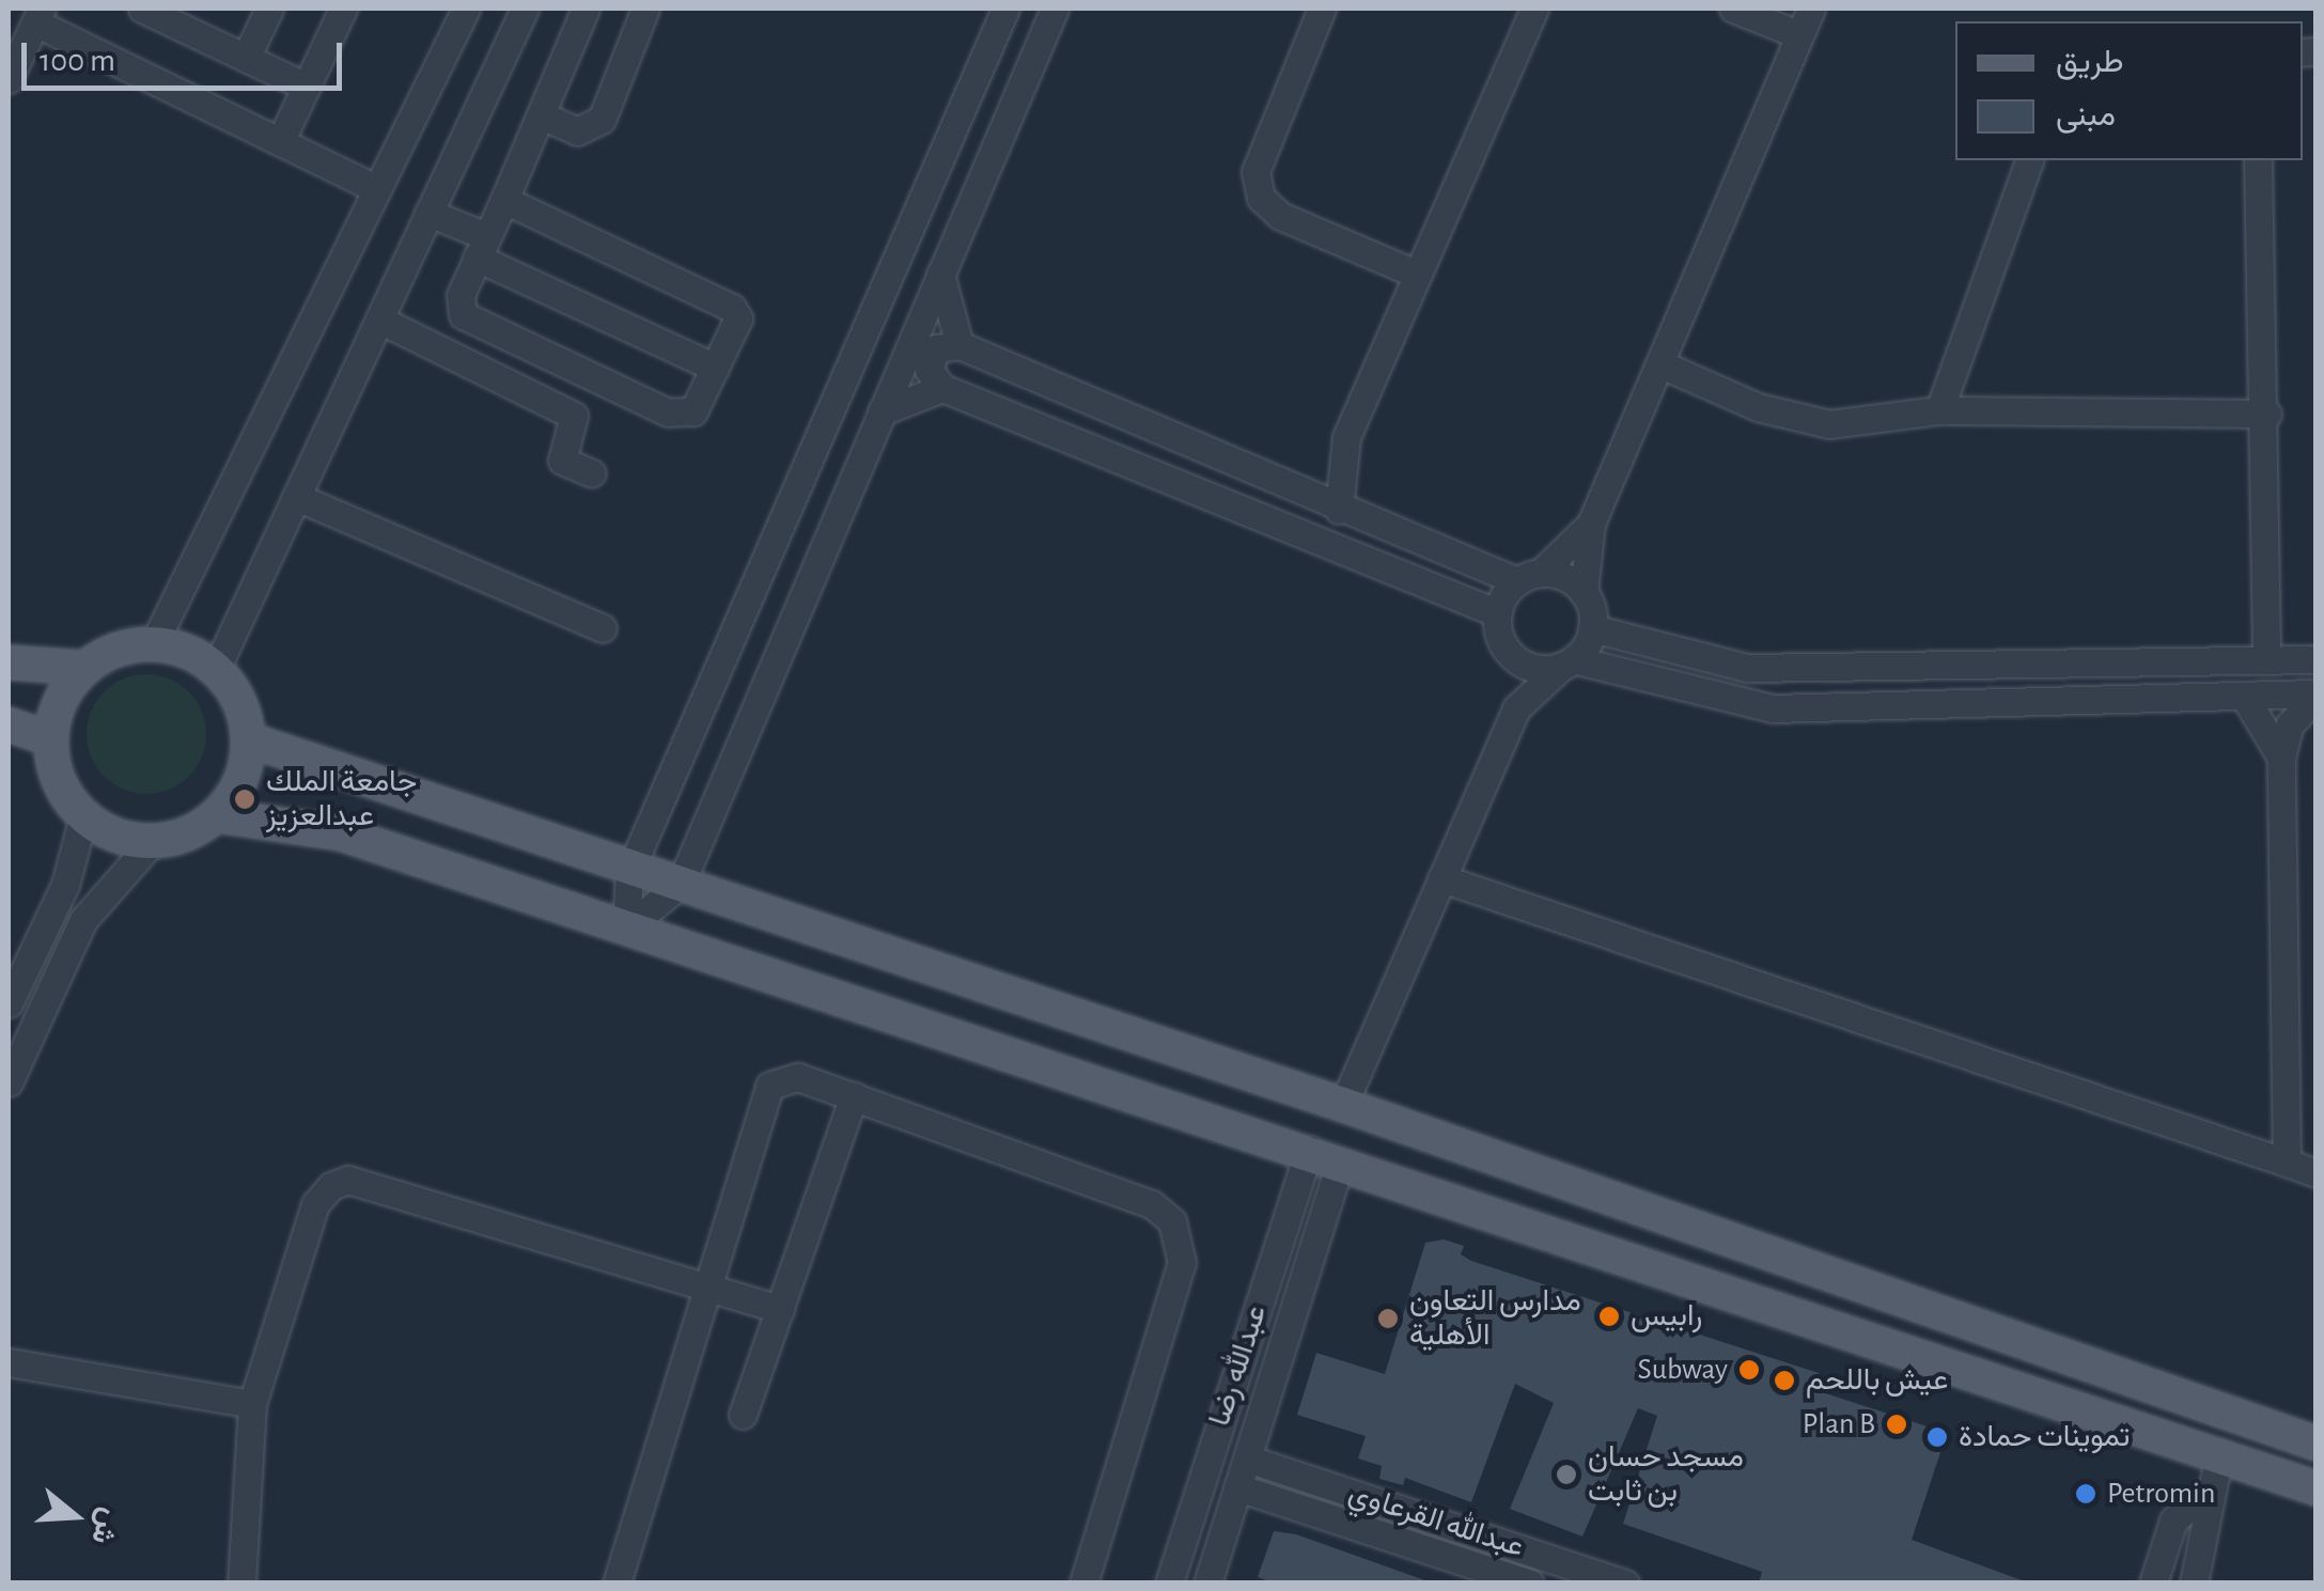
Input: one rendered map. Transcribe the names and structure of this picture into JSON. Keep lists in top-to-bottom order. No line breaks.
{"streets":{"street":["عبدالله رضا","عبدالله القرعاوي"]},"crossings":[["عبدالله رضا","عبدالله القرعاوي"]],"places":["جامعة الملك عبدالعزيز","رابيس","مدارس التعاون الأهلية","Subway","عيش باللحم","Plan B","تموينات حمادة","مسجد حسان بن ثابت","Petromin"],"legend":["طريق","مبنى"],"scale_bar":"100 m","north":"right"}
